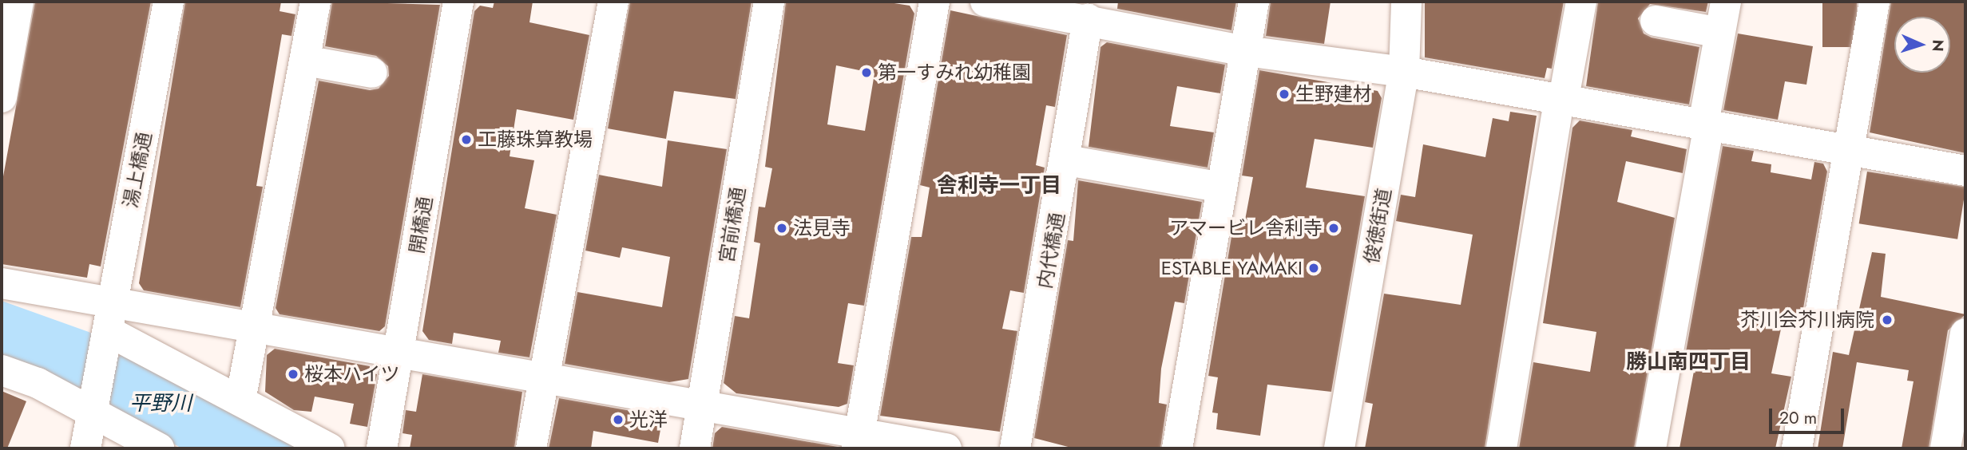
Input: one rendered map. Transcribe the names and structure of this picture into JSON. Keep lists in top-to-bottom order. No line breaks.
{"streets":{"street":["湯上橋通","開橋通","宮前橋通","俊徳街道","内代橋通"]},"districts":["舎利寺一丁目","勝山南四丁目"],"water":["平野川"],"places":["第一すみれ幼稚園","生野建材","工藤珠算教場","法見寺","アマービレ舎利寺","ESTABLE YAMAKI","芥川会芥川病院","桜本ハイツ","光洋"],"scale_bar":"20 m","north":"right"}
